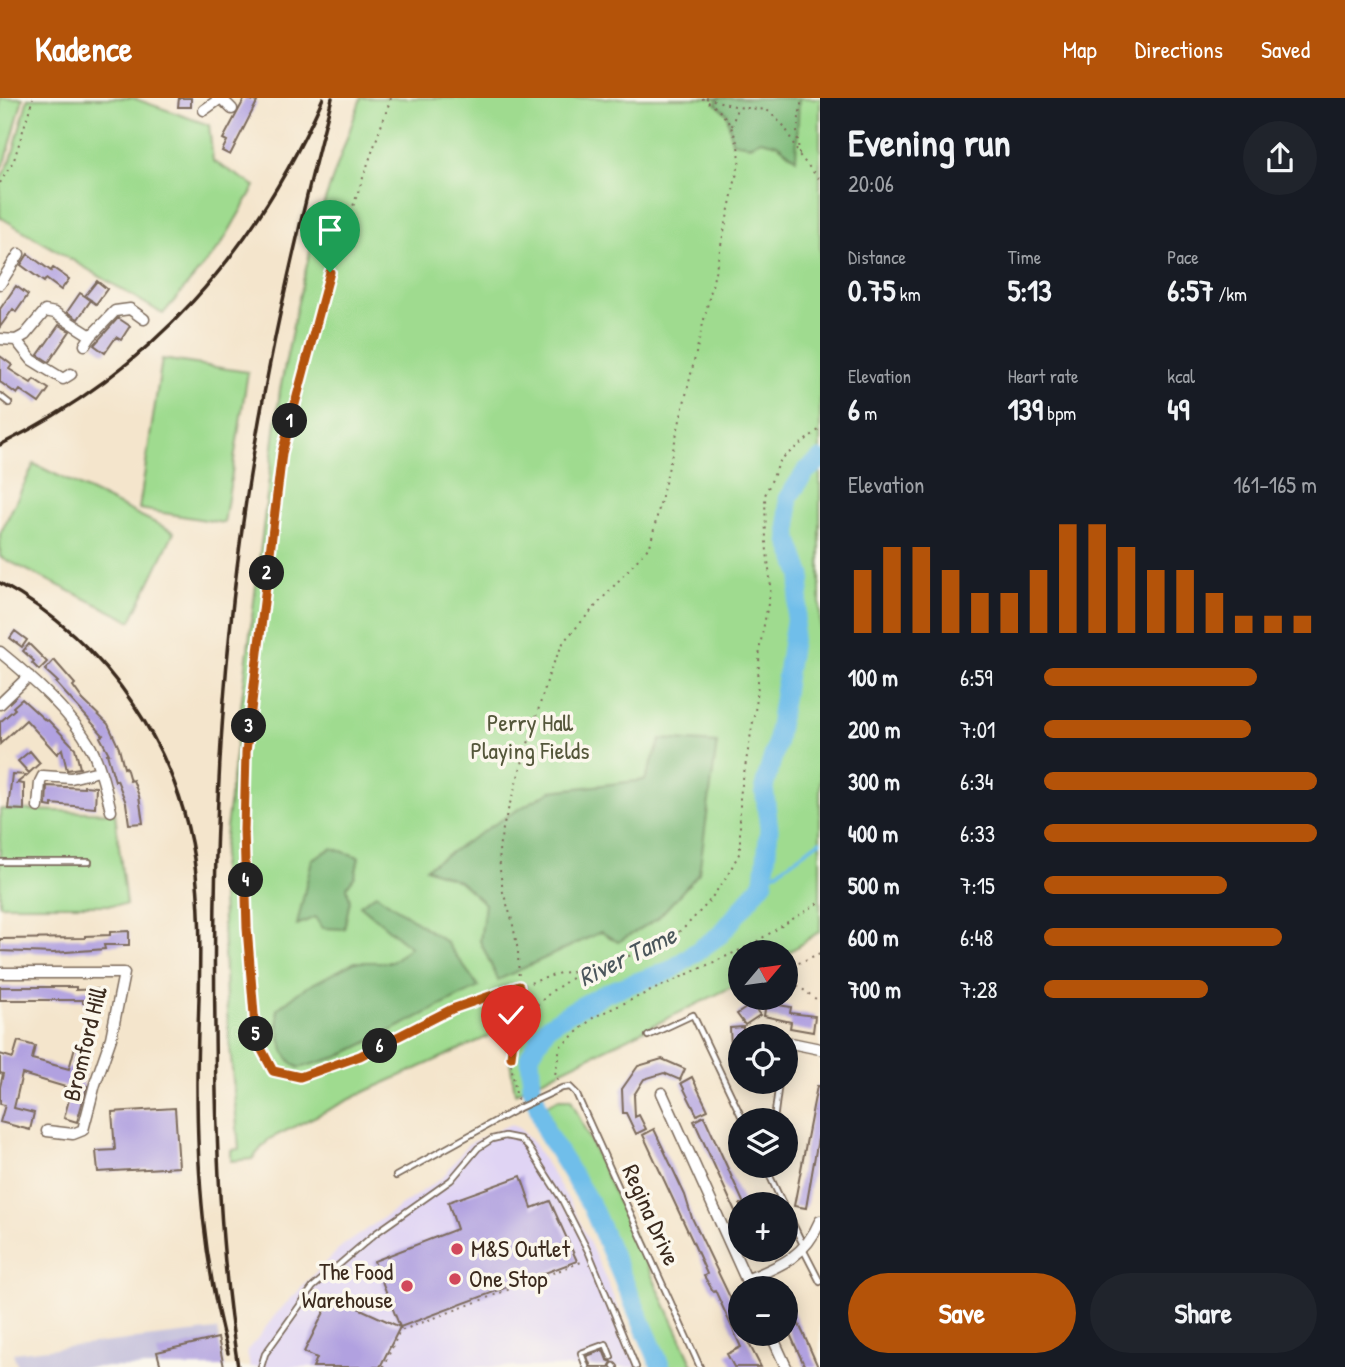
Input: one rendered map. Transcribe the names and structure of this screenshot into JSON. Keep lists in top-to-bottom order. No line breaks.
{"streets":{"street":["Bromford Hill"],"lane":["Regina Drive"]},"water":["River Tame"],"parks":["Perry Hall Playing Fields"],"places":["M&S Outlet","One Stop","The Food Warehouse"],"north":"top right","page":{"header":"Kadence","nav":["Map","Directions","Saved"],"heading":["Evening run","20:06"],"stats":[["Distance","0.75 km"],["Time","5:13"],["Pace","6:57 /km"],["Elevation","6 m"],["Heart rate","139 bpm"],["kcal","49"]],"pins":["1","2","3","4","5","6"],"chart":["Elevation","161–165 m"],"list":[{"name":"100 m","note":"6:59"},{"name":"200 m","note":"7:01"},{"name":"300 m","note":"6:34"},{"name":"400 m","note":"6:33"},{"name":"500 m","note":"7:15"},{"name":"600 m","note":"6:48"},{"name":"700 m","note":"7:28"}],"map_buttons":["+","−"],"buttons":["Save","Share"]}}
